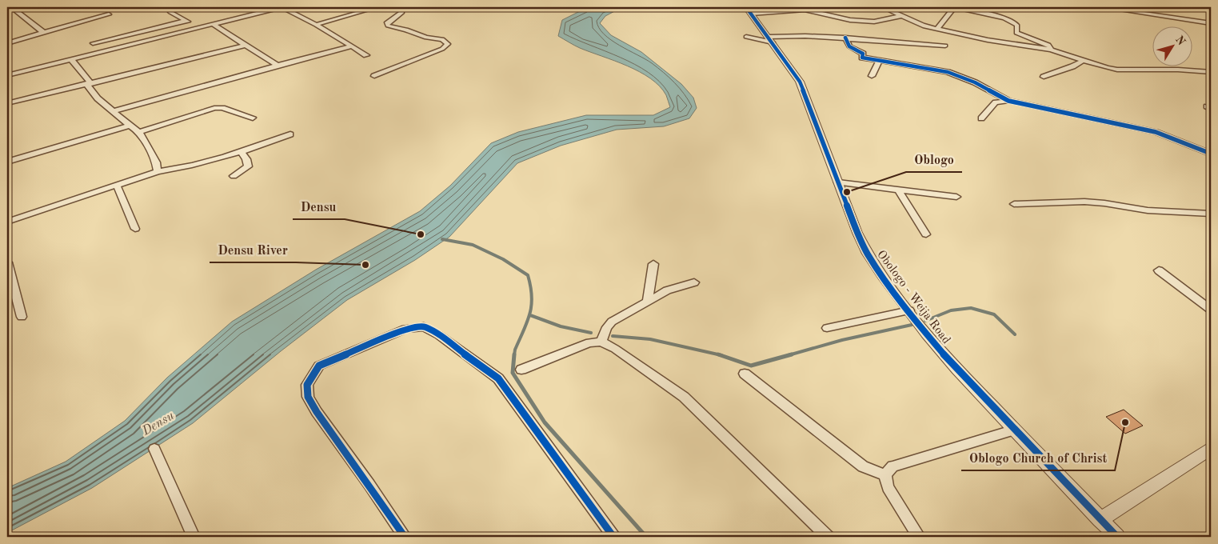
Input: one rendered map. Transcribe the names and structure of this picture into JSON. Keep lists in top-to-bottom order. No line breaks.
{"streets":{"street":["Obologo - Weija Road"]},"water":["Densu"],"places":["Oblogo","Densu","Densu River","Oblogo Church of Christ"],"north":"top right"}
